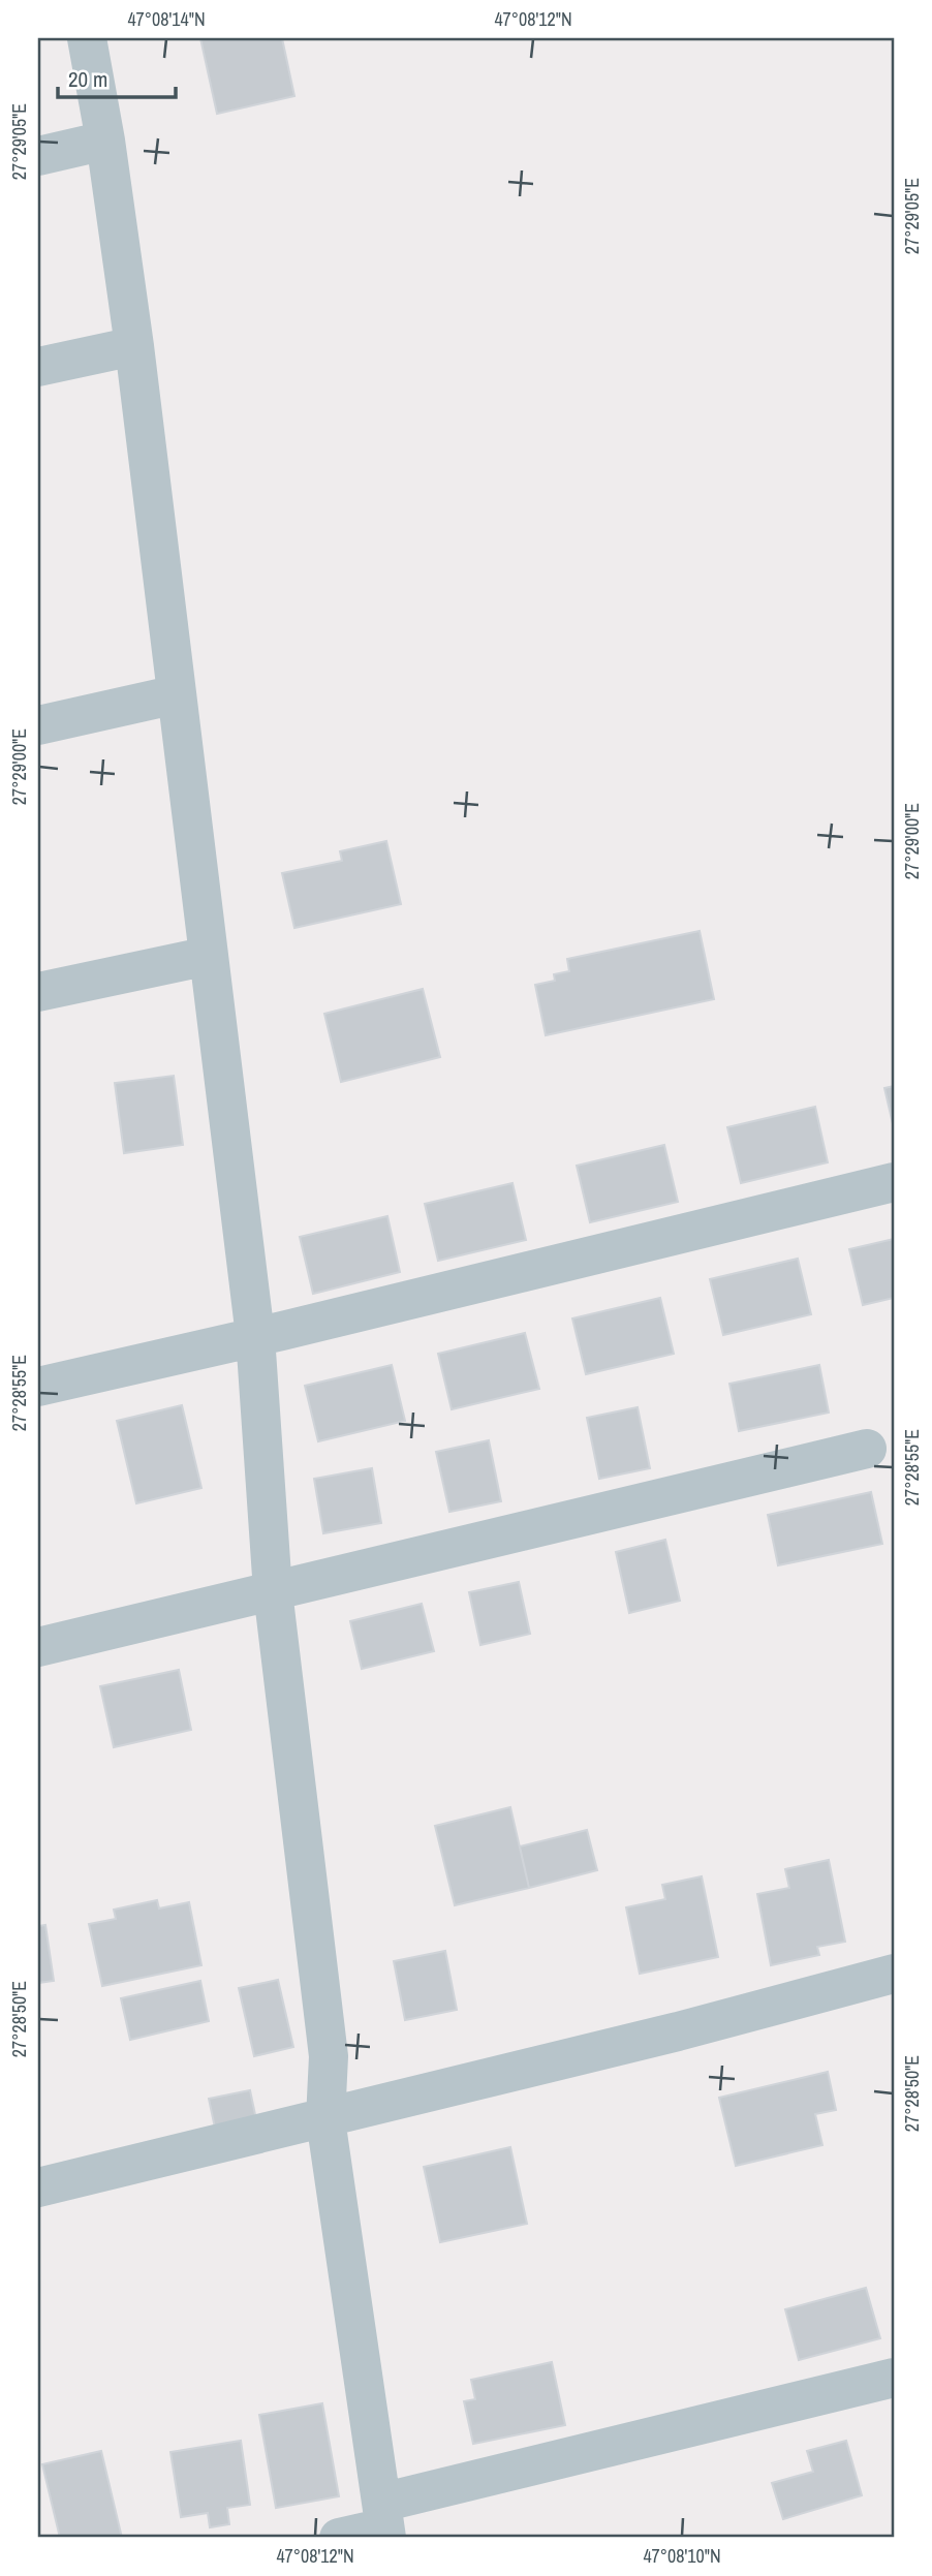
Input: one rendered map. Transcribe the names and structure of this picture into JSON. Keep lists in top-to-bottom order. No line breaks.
{"scale_bar":"20 m","coordinates":["47°08'14\"N","47°08'12\"N","27°29'05\"E","27°29'00\"E","27°28'55\"E","27°28'50\"E","47°08'10\"N"]}
